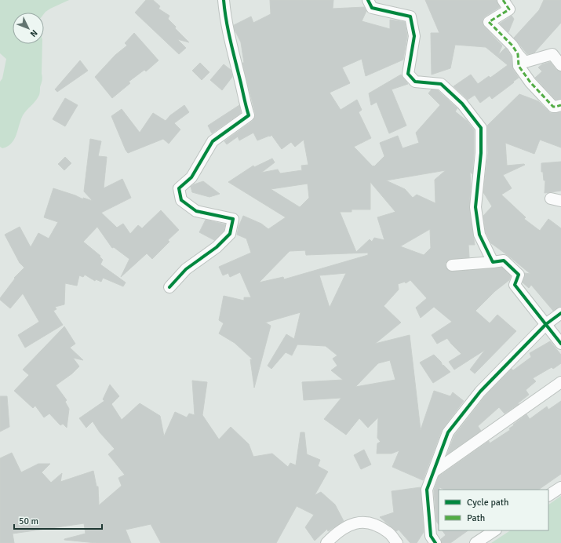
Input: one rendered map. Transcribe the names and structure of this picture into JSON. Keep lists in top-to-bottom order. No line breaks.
{"legend":["Cycle path","Path"],"scale_bar":"50 m","north":"bottom right"}
